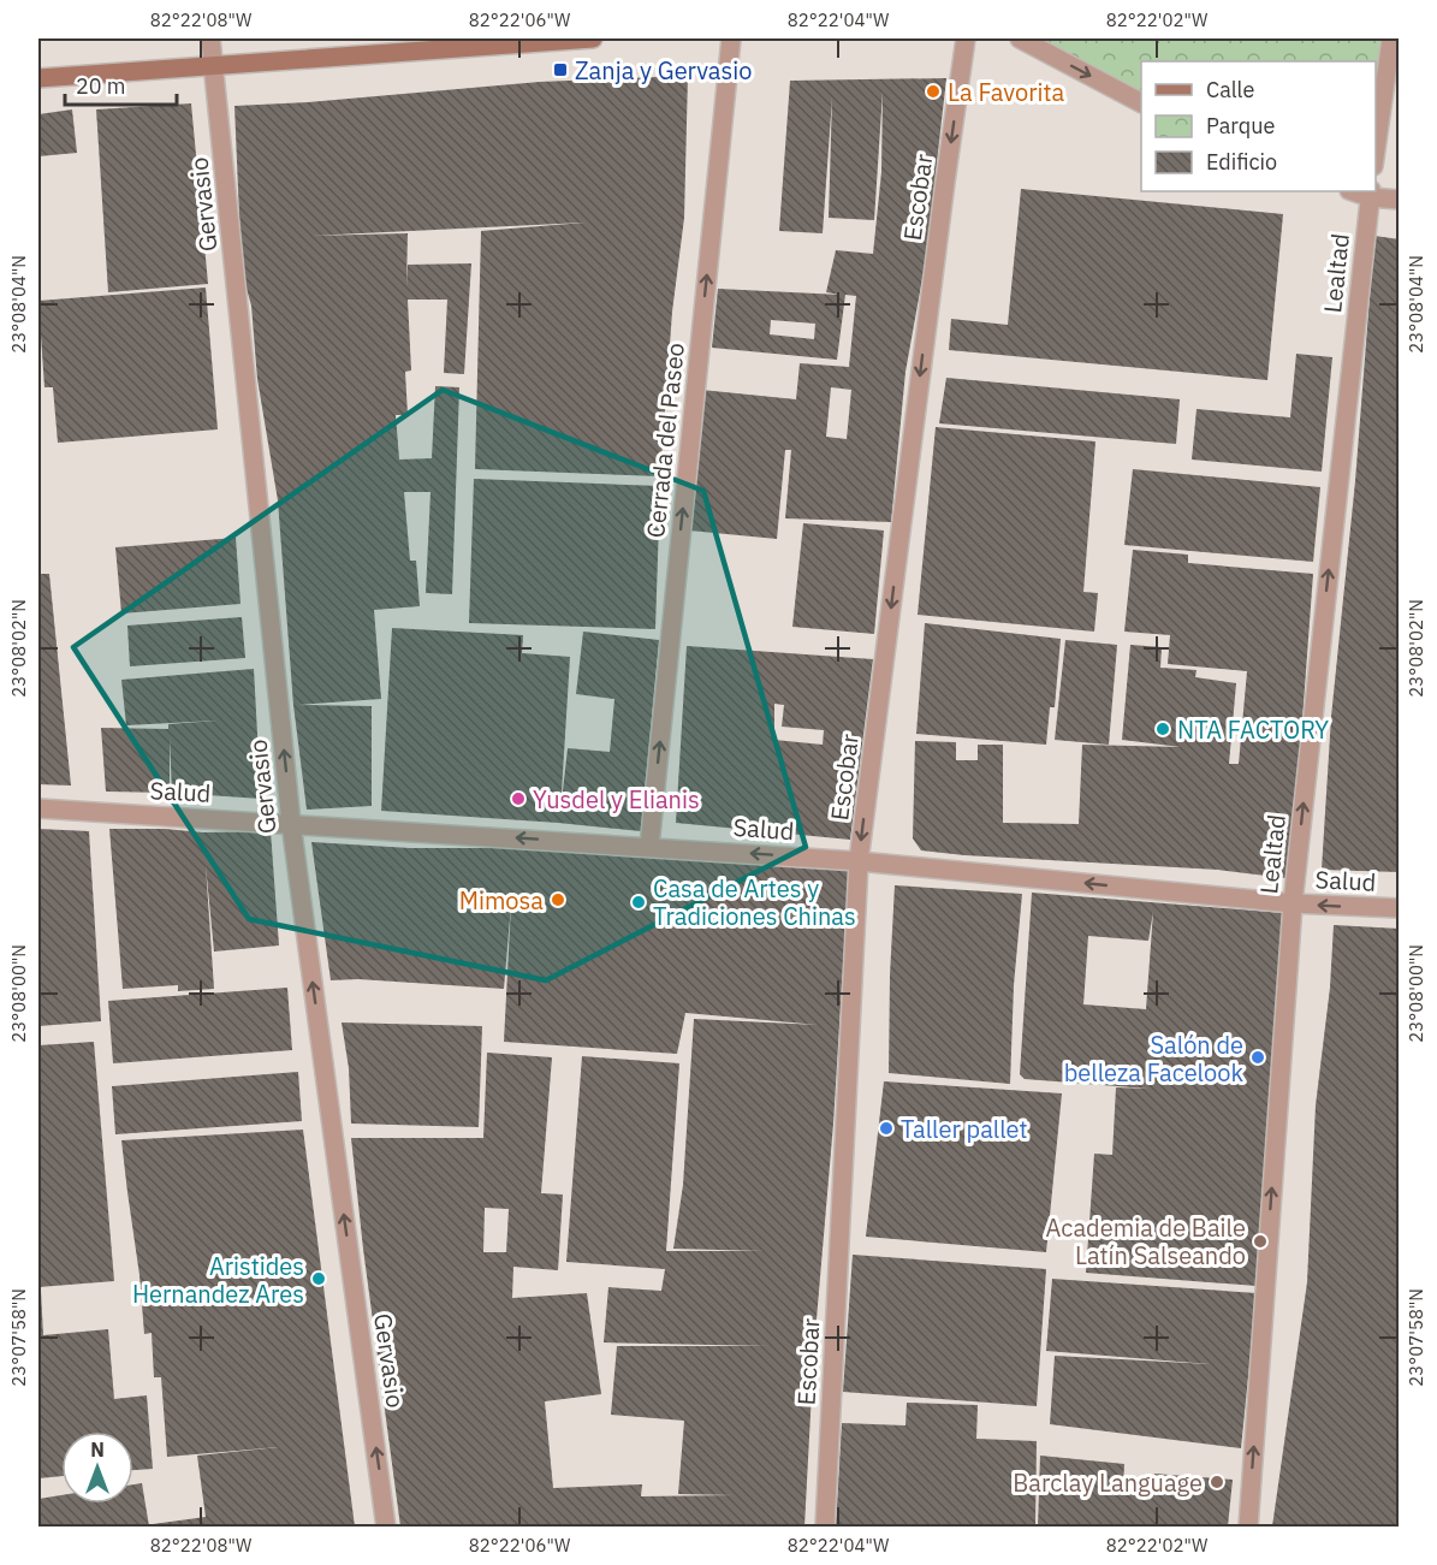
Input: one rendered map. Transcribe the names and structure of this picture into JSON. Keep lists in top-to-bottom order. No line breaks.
{"streets":{"street":["Escobar","Gervasio","Lealtad","Cerrada del Paseo","Salud"]},"crossings":[["Escobar","Salud"],["Gervasio","Salud"],["Lealtad","Salud"],["Cerrada del Paseo","Salud"]],"one_way":["Escobar","Gervasio","Lealtad","Cerrada del Paseo","Salud"],"places":{"transit":["Zanja y Gervasio"],"other":["La Favorita","NTA FACTORY","Yusdel y Elianis","Mimosa","Casa de Artes y Tradiciones Chinas","Salón de belleza Facelook","Taller pallet","Academia de Baile Latín Salseando","Aristides Hernandez Ares","Barclay Language"]},"legend":["Calle","Parque","Edificio"],"scale_bar":"20 m","north":"top","coordinates":["82°22'08\"W","82°22'06\"W","82°22'04\"W","82°22'02\"W","23°08'04\"N","23°08'02\"N","23°08'00\"N","23°07'58\"N"]}
